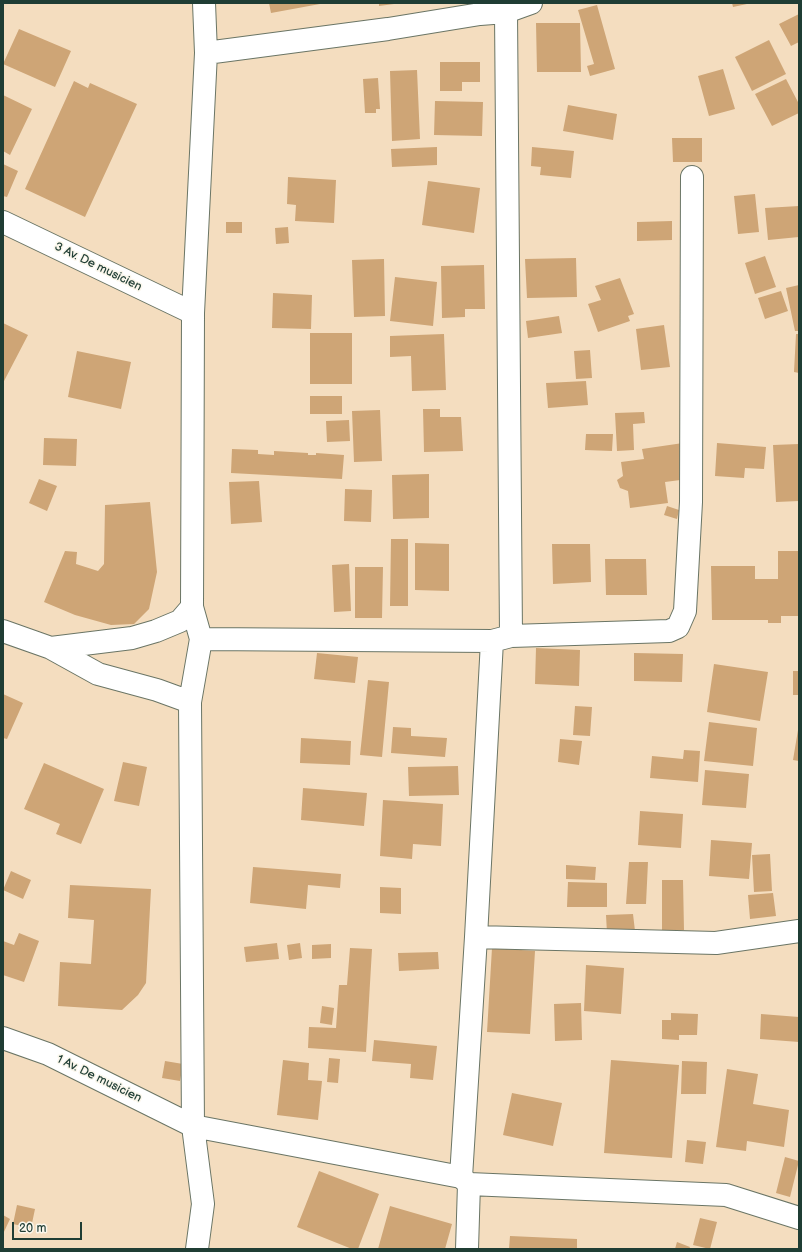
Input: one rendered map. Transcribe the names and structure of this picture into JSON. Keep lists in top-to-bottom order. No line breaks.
{"streets":{"street":["3 Av. De musicien","1 Av. De musicien"]},"scale_bar":"20 m"}
